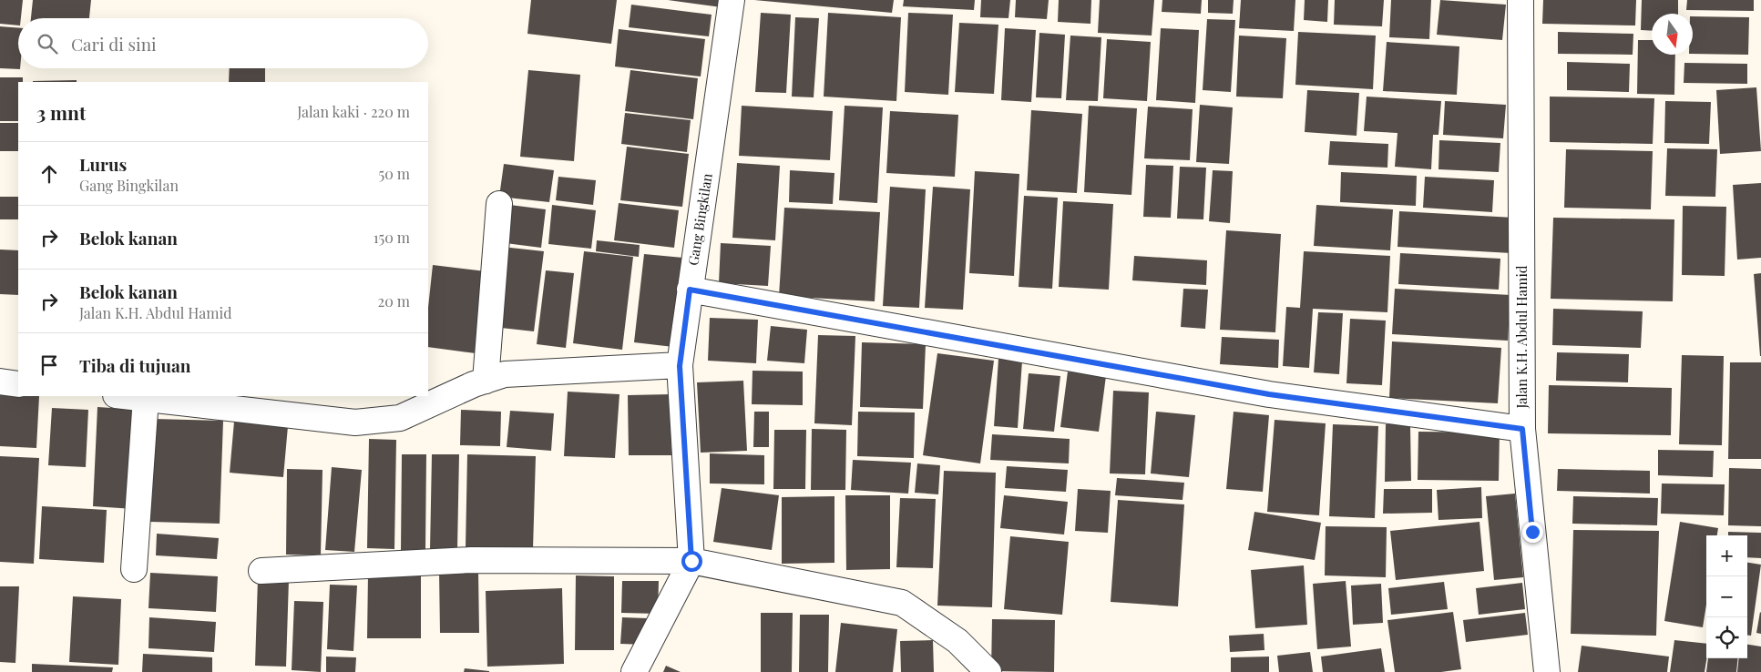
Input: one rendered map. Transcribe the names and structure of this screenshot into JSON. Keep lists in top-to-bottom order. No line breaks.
{"streets":{"street":["Gang Bingkilan","Jalan K.H. Abdul Hamid"]},"north":"bottom","page":{"search":"Cari di sini","heading":["3 mnt","Jalan kaki · 220 m"],"list":[["Lurus","Gang Bingkilan","50 m"],["Belok kanan","150 m"],["Belok kanan","Jalan K.H. Abdul Hamid","20 m"],"Tiba di tujuan"],"map_buttons":["+","−"]}}
